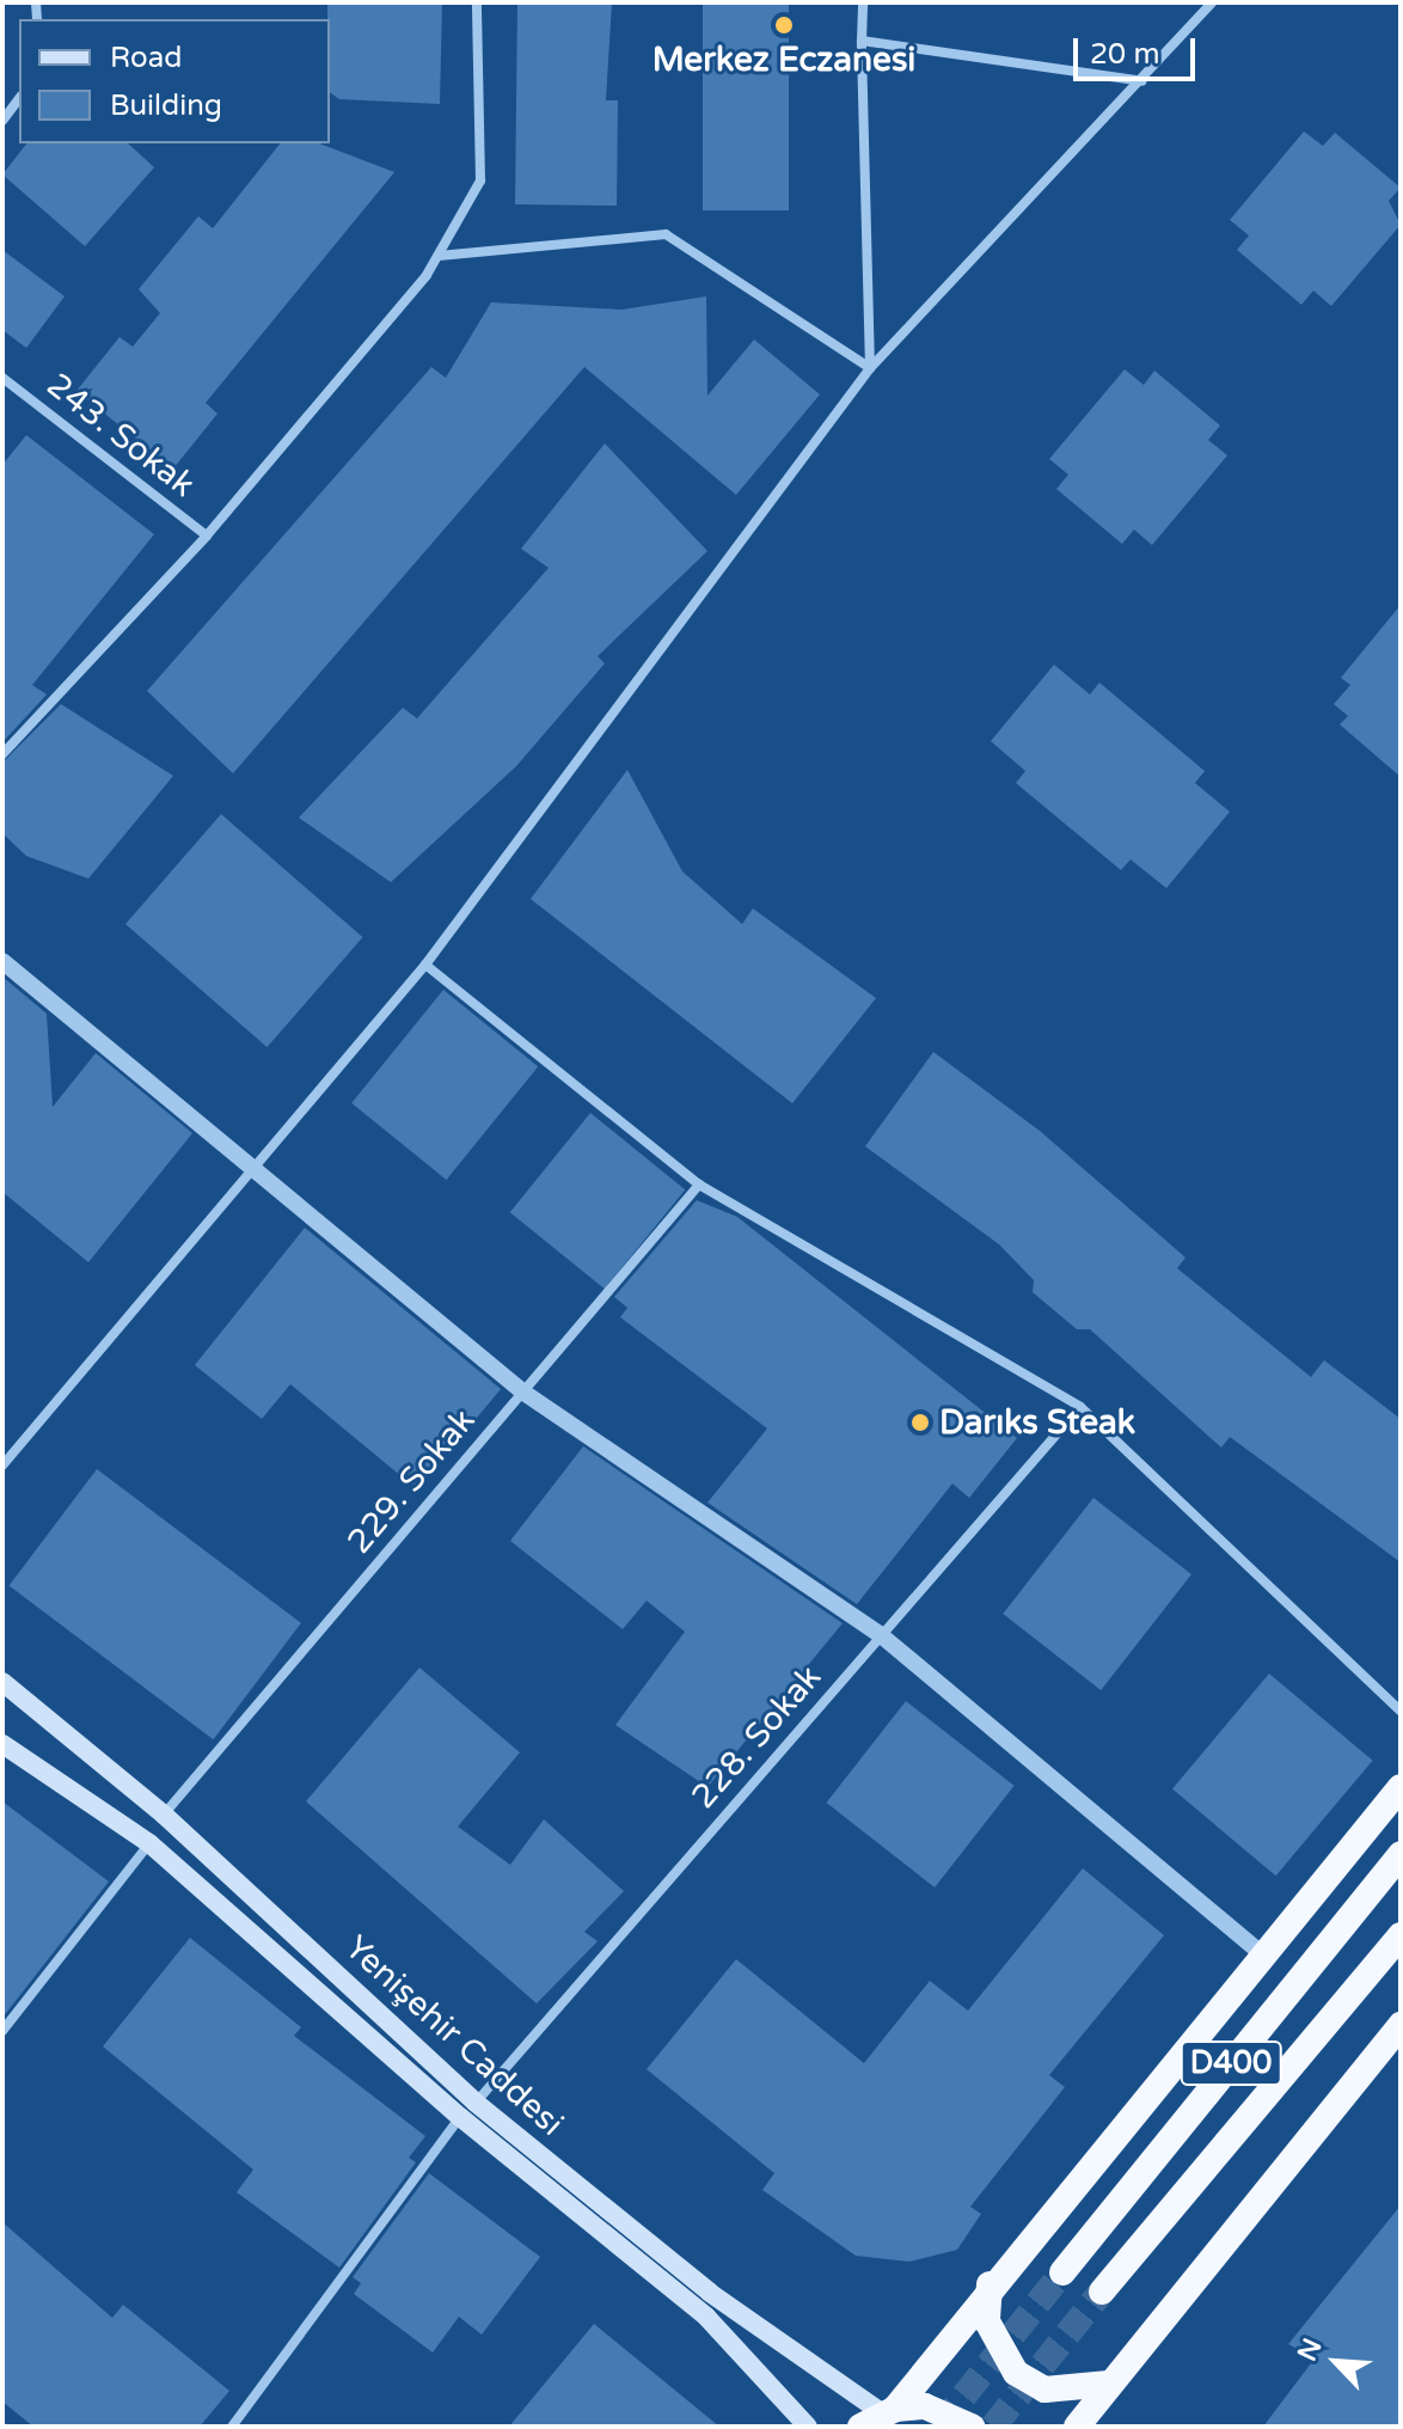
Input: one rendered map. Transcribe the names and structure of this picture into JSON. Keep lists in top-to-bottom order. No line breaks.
{"streets":{"highway":["D400"],"main road":["Yenişehir Caddesi"],"street":["243. Sokak","229. Sokak","228. Sokak"]},"crossings":[["229. Sokak","Yenişehir Caddesi"],["228. Sokak","Yenişehir Caddesi"]],"places":["Merkez Eczanesi","Darıks Steak"],"legend":["Road","Building"],"scale_bar":"20 m","north":"top left"}
